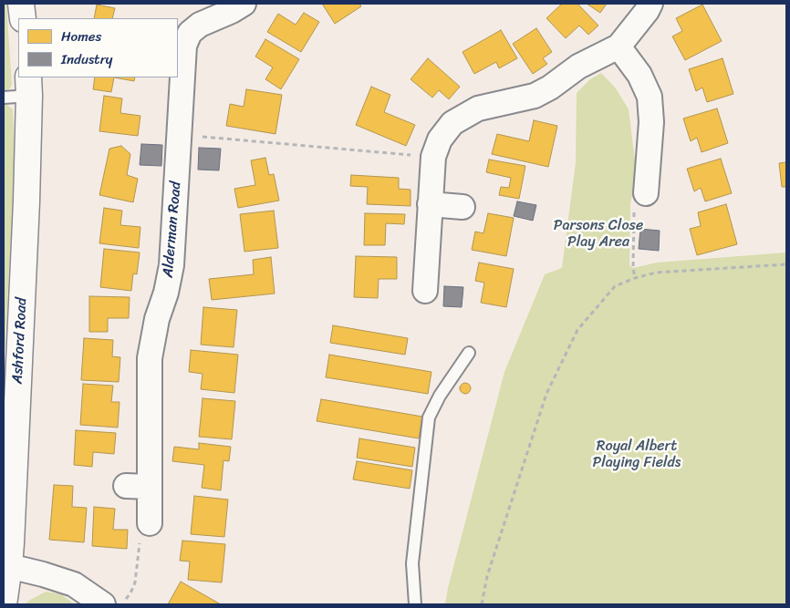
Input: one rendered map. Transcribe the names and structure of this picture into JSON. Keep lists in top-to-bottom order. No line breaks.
{"streets":{"street":["Alderman Road","Ashford Road"]},"parks":["Parsons Close Play Area","Royal Albert Playing Fields"],"legend":["Homes","Industry"]}
